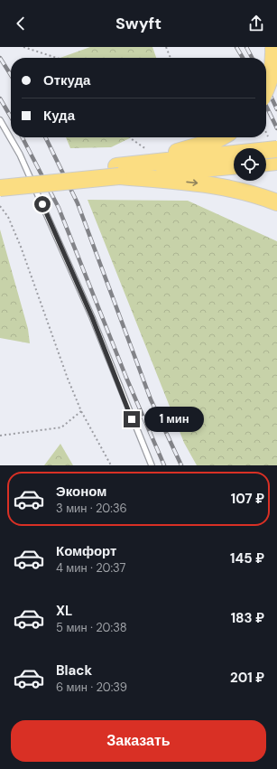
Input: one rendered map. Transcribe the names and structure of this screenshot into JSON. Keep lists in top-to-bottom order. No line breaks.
{"page":{"header":"Swyft","banner":["Откуда","Куда"],"bubble":"1 мин","list":[{"name":"Эконом","note":"3 мин · 20:36","value":"107 ₽"},{"name":"Комфорт","note":"4 мин · 20:37","value":"145 ₽"},{"name":"XL","note":"5 мин · 20:38","value":"183 ₽"},{"name":"Black","note":"6 мин · 20:39","value":"201 ₽"}],"buttons":"Заказать"}}
